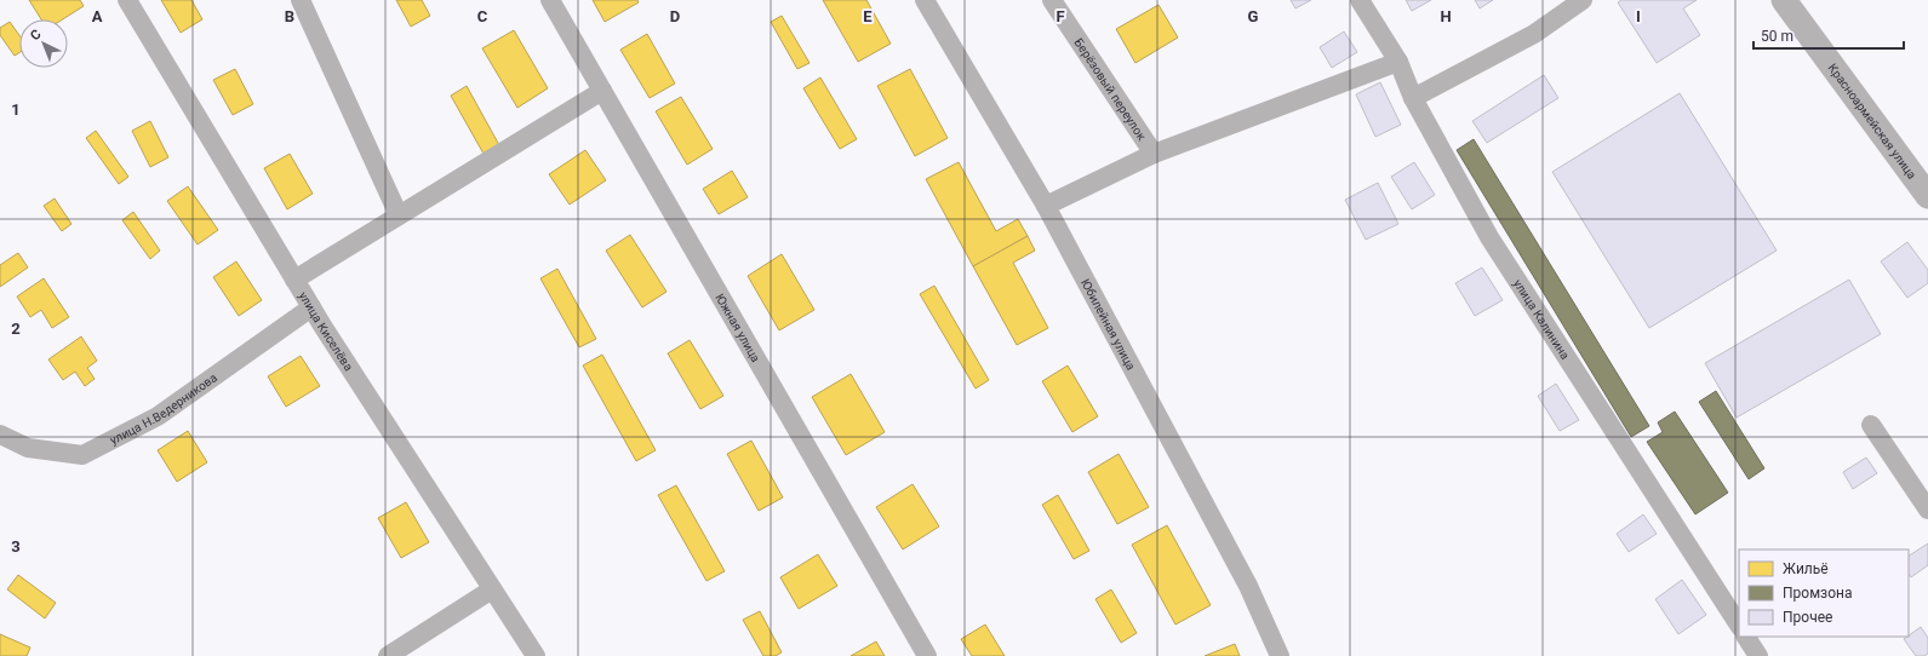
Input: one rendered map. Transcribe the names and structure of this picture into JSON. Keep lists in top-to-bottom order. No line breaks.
{"streets":{"street":["Берёзовый переулок","Красноармейская улица","улица Калинина","Юбилейная улица","Южная улица","улица Киселёва","улица Н.Ведерникова"]},"crossings":[["улица Киселёва","улица Н.Ведерникова"]],"legend":["Жильё","Промзона","Прочее"],"scale_bar":"50 m","north":"top left","grid":{"columns":["A","B","C","D","E","F","G","H","I"],"rows":["1","2","3"]}}
